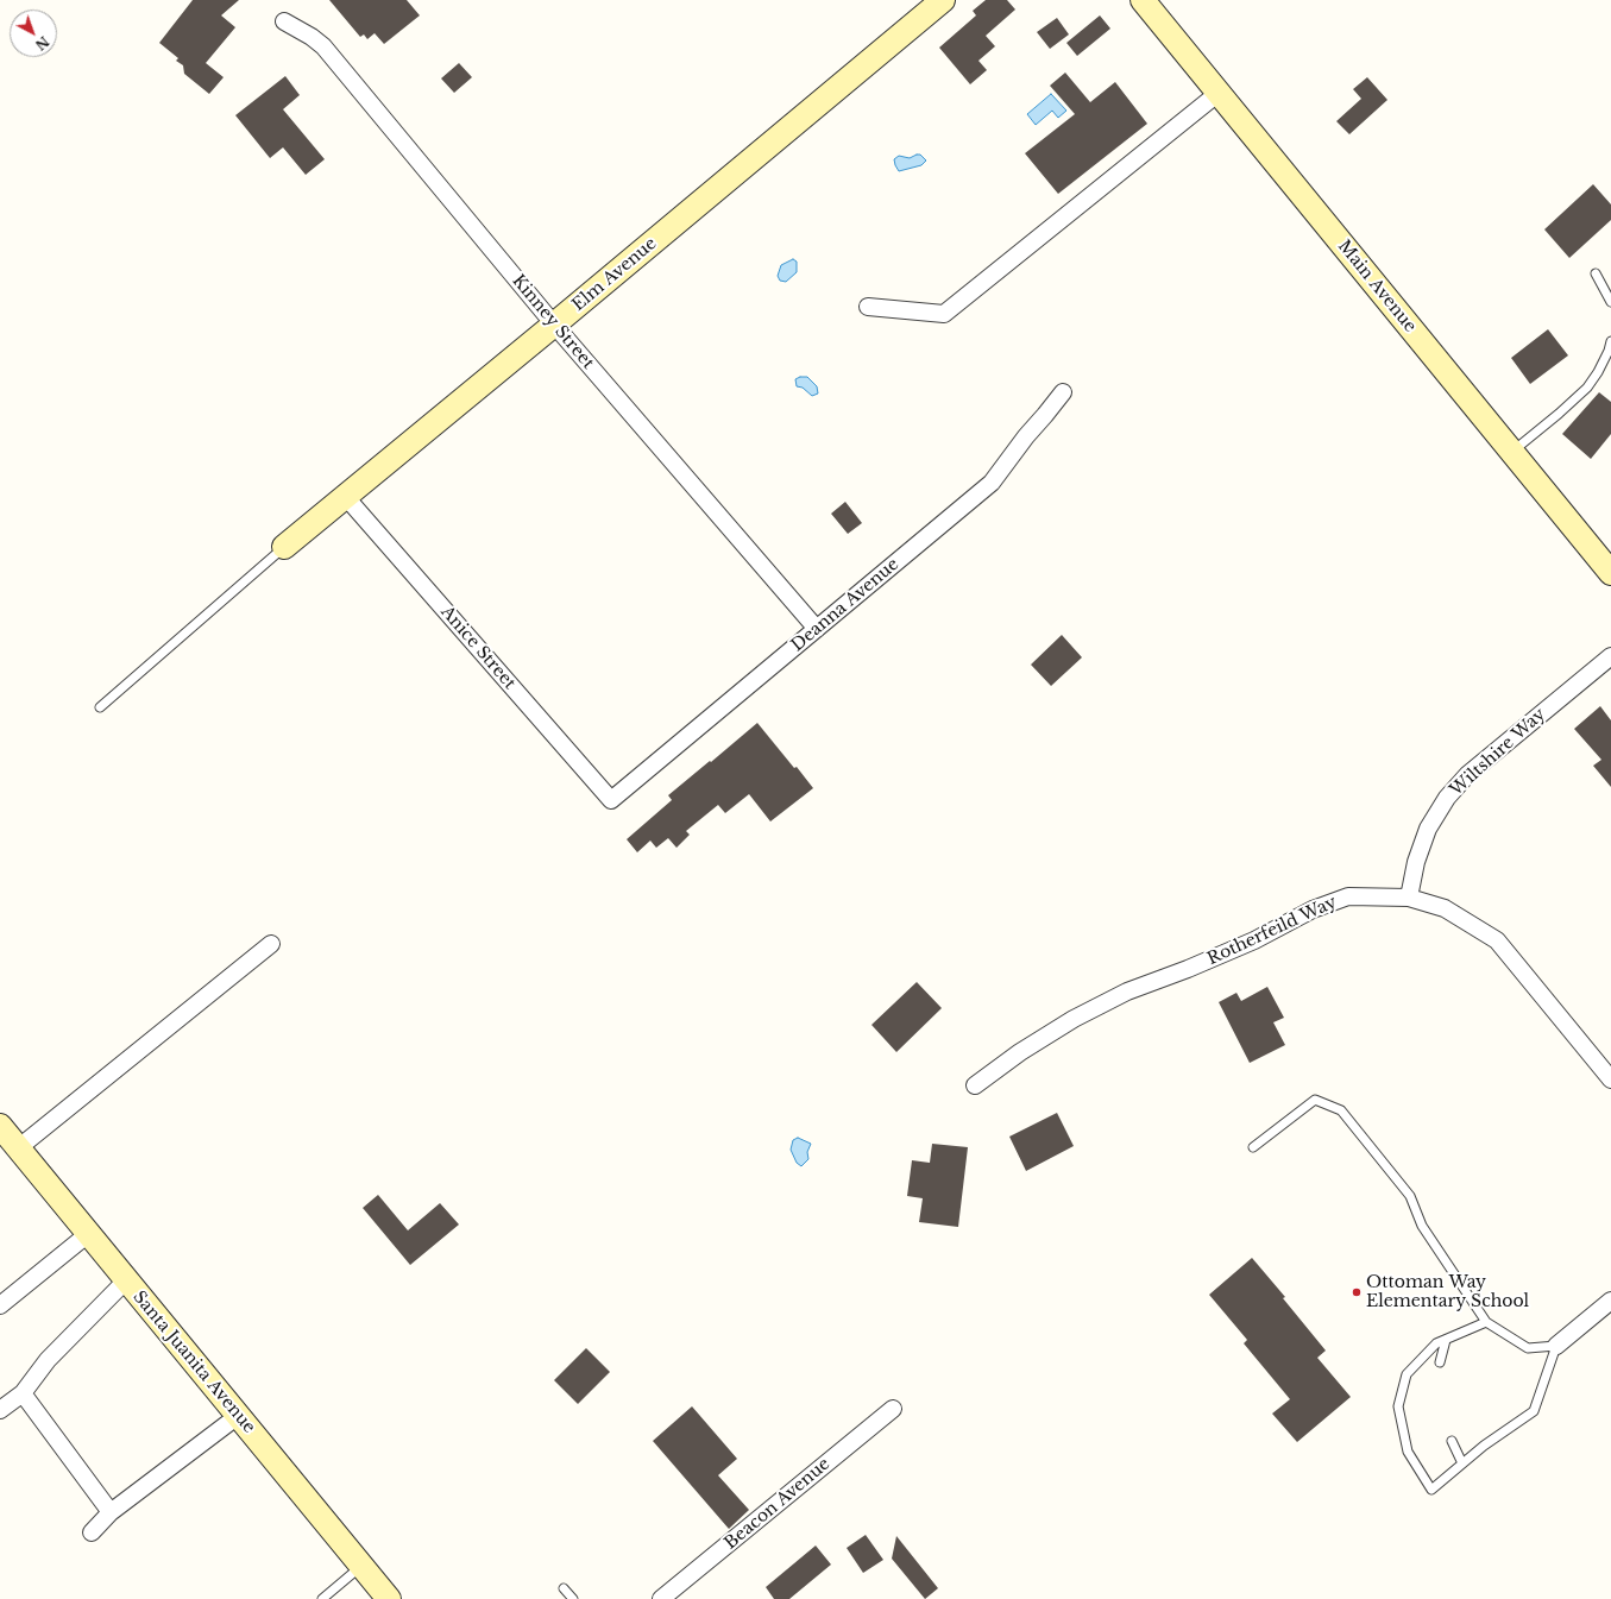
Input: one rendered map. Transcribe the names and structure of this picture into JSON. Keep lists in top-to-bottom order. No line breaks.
{"streets":{"street":["Elm Avenue","Main Avenue","Kinney Street","Deanna Avenue","Anice Street","Wiltshire Way","Rotherfeild Way","Santa Juanita Avenue","Beacon Avenue"]},"crossings":[["Elm Avenue","Kinney Street"],["Elm Avenue","Anice Street"],["Kinney Street","Deanna Avenue"],["Deanna Avenue","Anice Street"],["Wiltshire Way","Rotherfeild Way"]],"places":["Ottoman Way Elementary School"],"north":"bottom right"}
